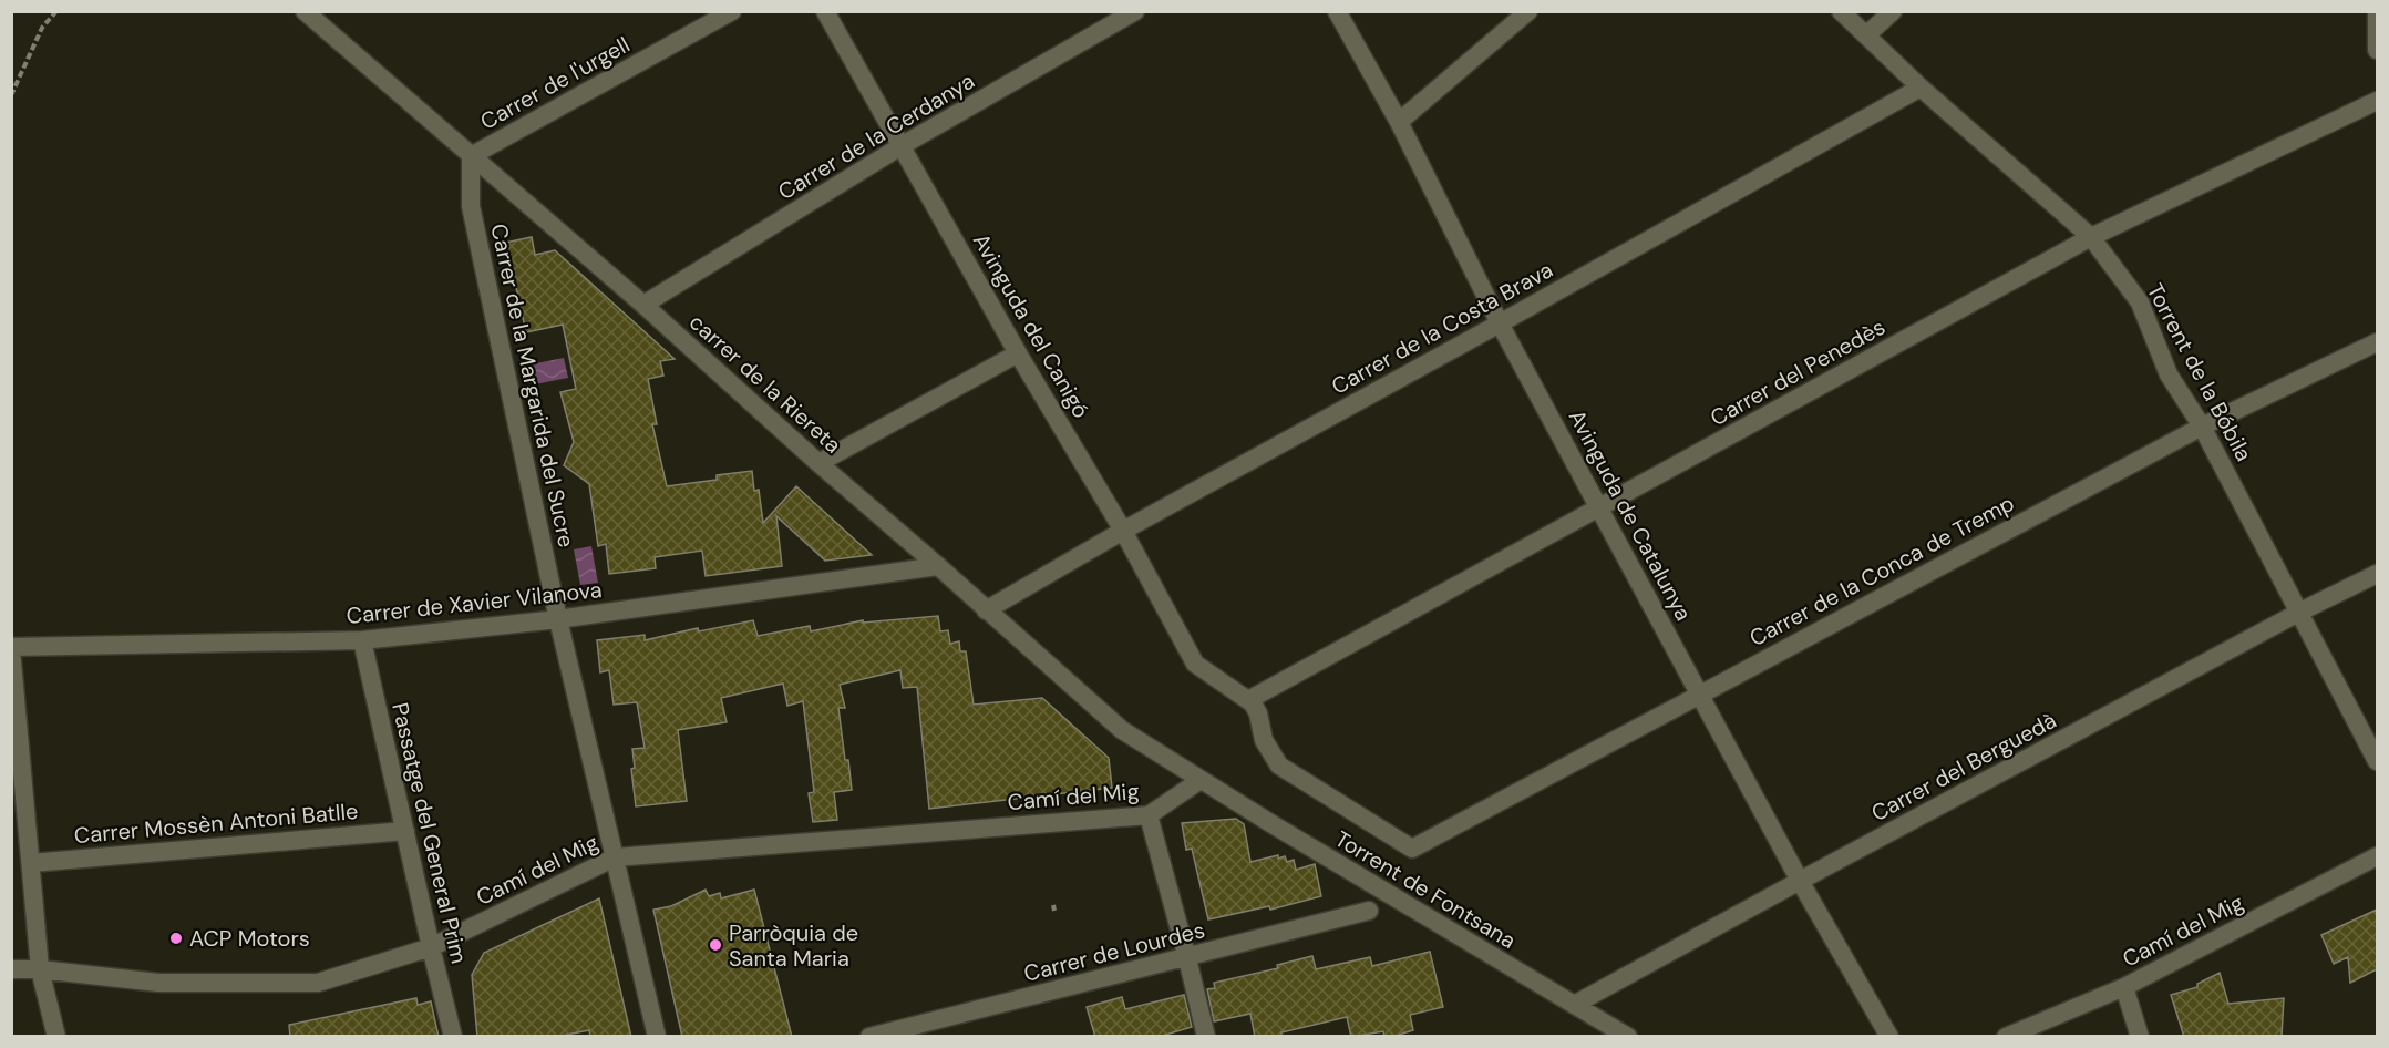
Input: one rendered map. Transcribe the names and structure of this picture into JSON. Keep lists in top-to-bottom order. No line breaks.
{"streets":{"street":["Carrer de l'urgell","Carrer de la Cerdanya","Avinguda del Canigó","Carrer de la Costa Brava","Carrer del Penedès","Torrent de la Bóbila","carrer de la Riereta","Carrer de la Margarida del Sucre","Avinguda de Catalunya","Carrer de la Conca de Tremp","Carrer de Xavier Vilanova","Carrer del Berguedà","Camí del Mig","Carrer Mossèn Antoni Batlle","Passatge del General Prim","Torrent de Fontsana","Carrer de Lourdes"]},"crossings":[["Carrer de l'urgell","carrer de la Riereta"],["Carrer de l'urgell","Carrer de la Margarida del Sucre"],["Carrer de la Cerdanya","Avinguda del Canigó"],["Carrer de la Cerdanya","carrer de la Riereta"],["Avinguda del Canigó","Carrer de la Costa Brava"],["Avinguda del Canigó","Carrer del Penedès"],["Avinguda del Canigó","Carrer de la Conca de Tremp"],["Carrer de la Costa Brava","Torrent de la Bóbila"],["Carrer de la Costa Brava","carrer de la Riereta"],["Carrer de la Costa Brava","Avinguda de Catalunya"],["Carrer del Penedès","Torrent de la Bóbila"],["Carrer del Penedès","Avinguda de Catalunya"],["Carrer del Penedès","Carrer de la Conca de Tremp"],["Torrent de la Bóbila","Carrer de la Conca de Tremp"],["Torrent de la Bóbila","Carrer del Berguedà"],["carrer de la Riereta","Carrer de la Margarida del Sucre"],["carrer de la Riereta","Carrer de Xavier Vilanova"],["carrer de la Riereta","Camí del Mig"],["carrer de la Riereta","Torrent de Fontsana"],["Carrer de la Margarida del Sucre","Carrer de Xavier Vilanova"],["Carrer de la Margarida del Sucre","Camí del Mig"],["Avinguda de Catalunya","Carrer de la Conca de Tremp"],["Avinguda de Catalunya","Carrer del Berguedà"],["Carrer de Xavier Vilanova","Passatge del General Prim"],["Carrer del Berguedà","Torrent de Fontsana"],["Camí del Mig","Passatge del General Prim"],["Camí del Mig","Torrent de Fontsana"],["Carrer Mossèn Antoni Batlle","Passatge del General Prim"]],"places":["ACP Motors","Parròquia de Santa Maria"]}
